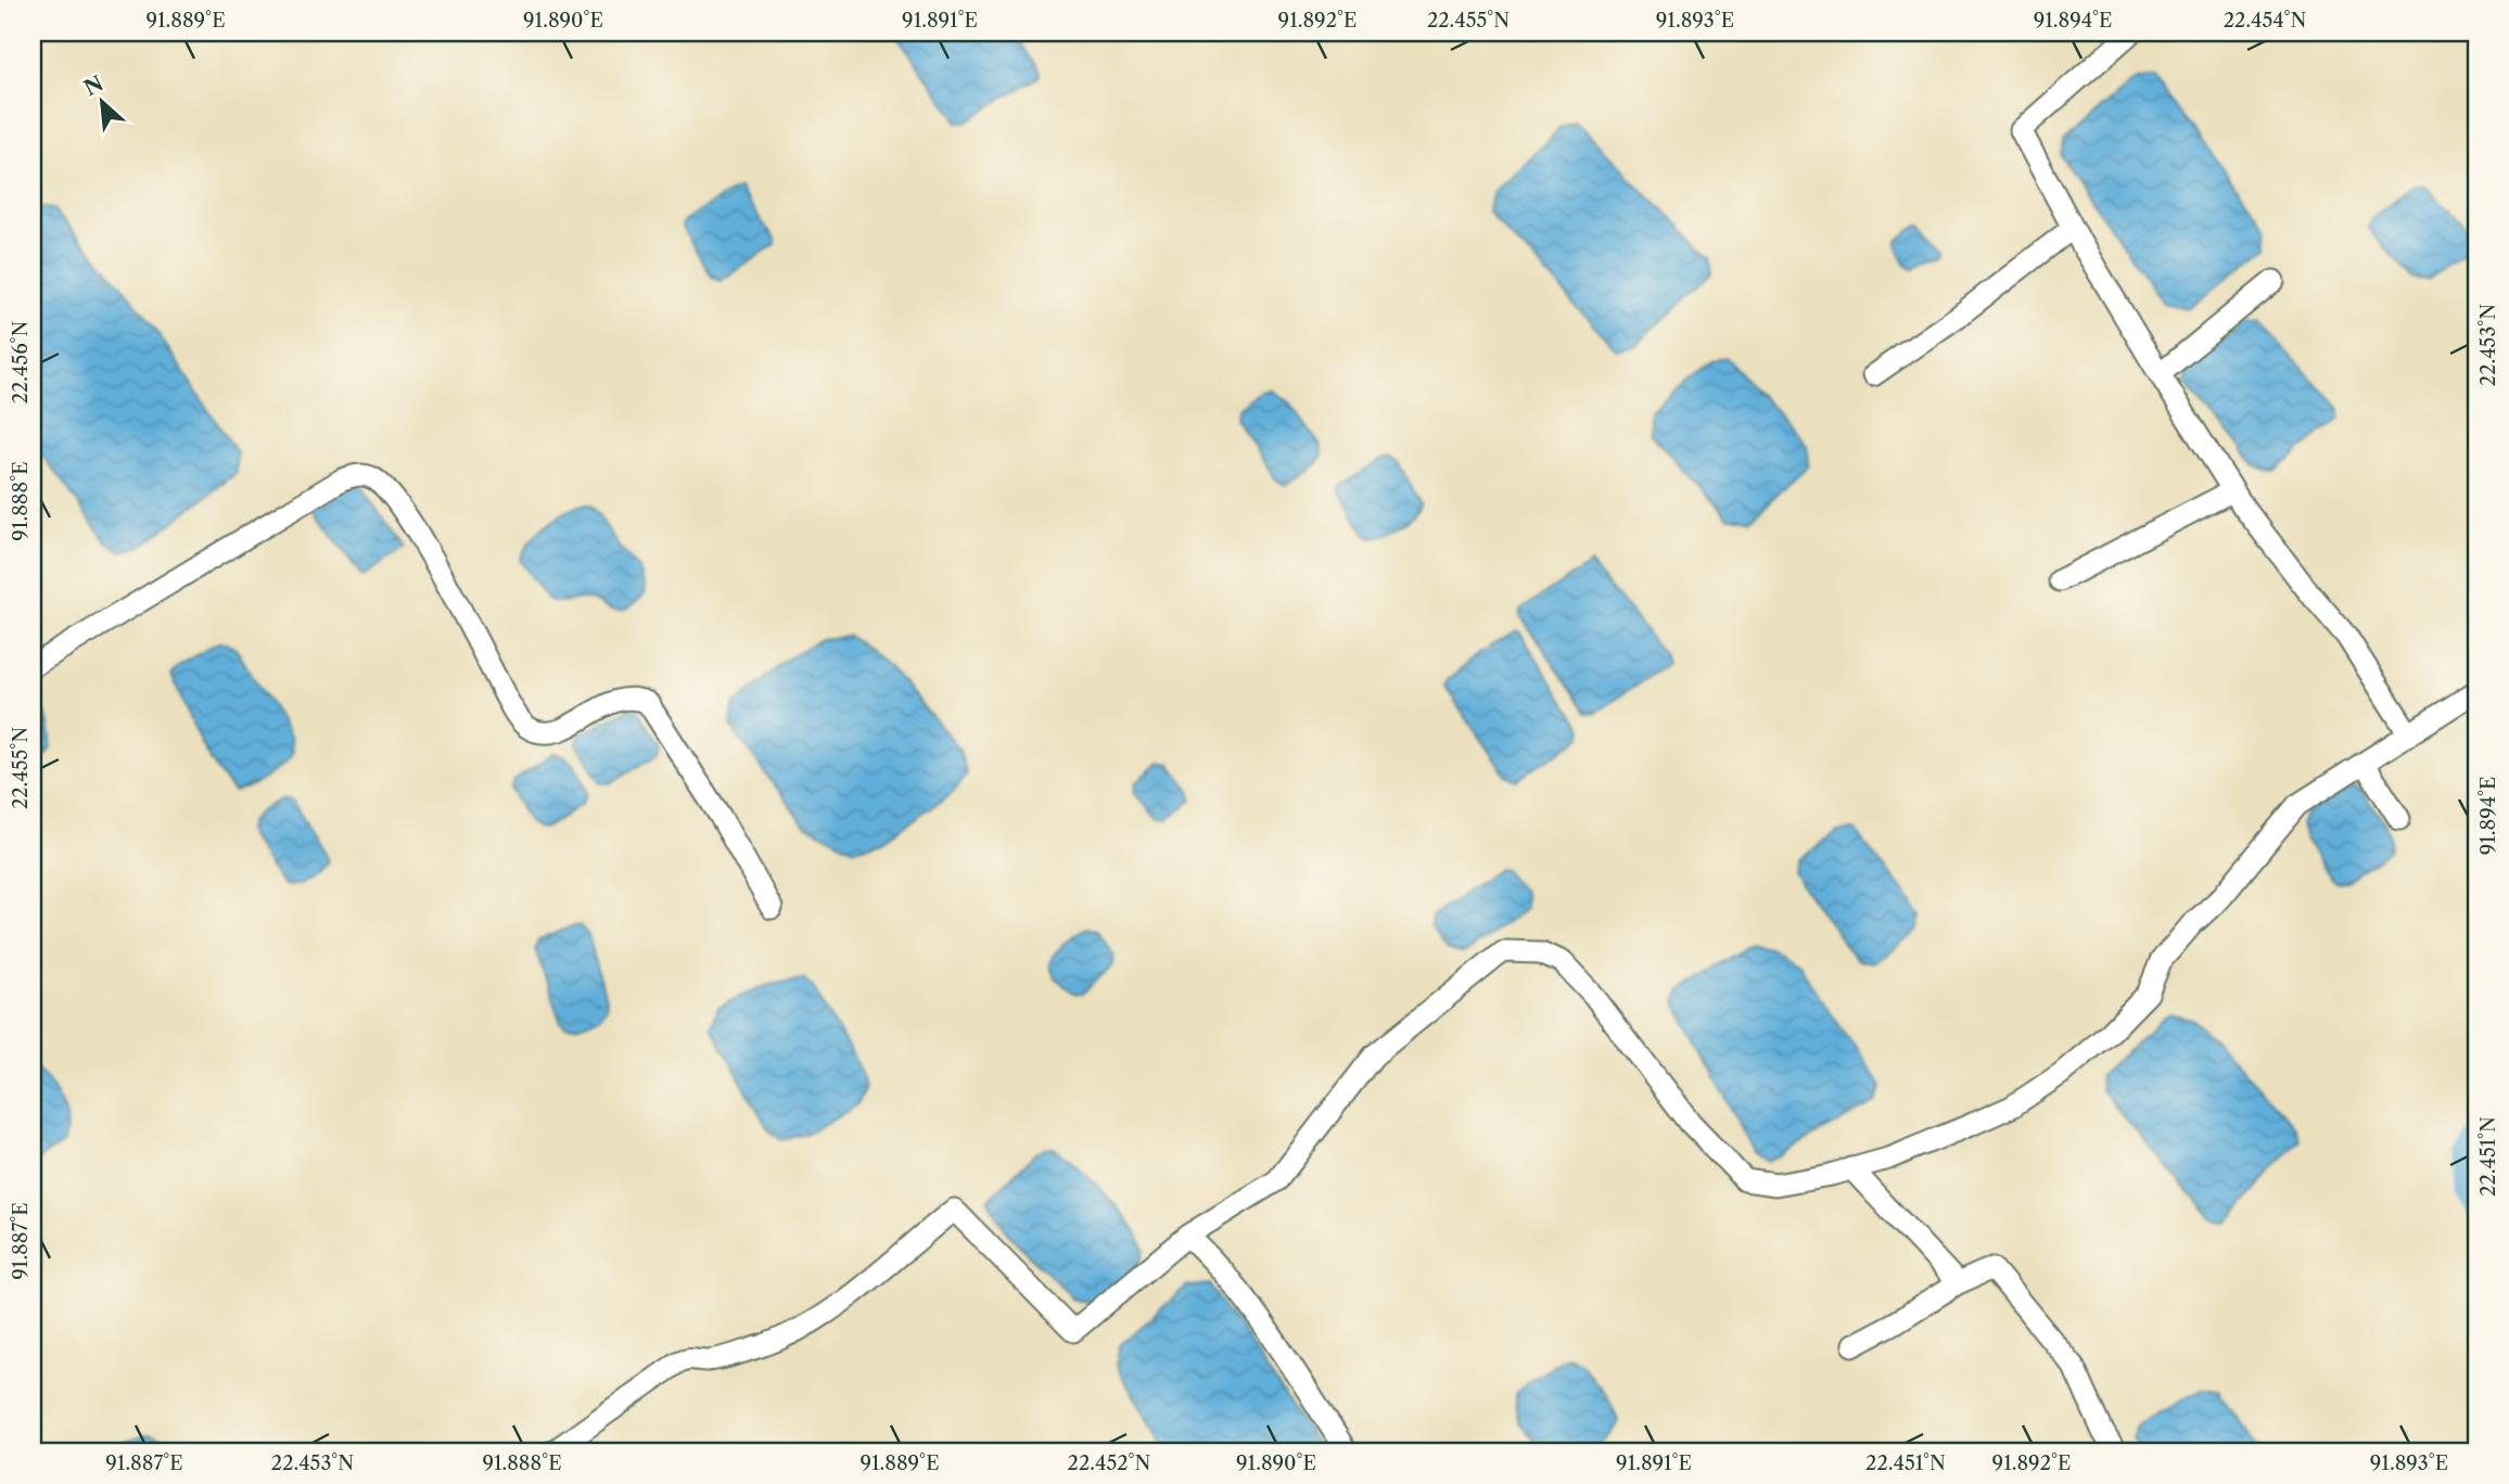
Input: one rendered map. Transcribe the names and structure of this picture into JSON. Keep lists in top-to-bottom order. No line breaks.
{"north":"top left","coordinates":["91.889°E","91.890°E","91.891°E","91.892°E","22.455°N","91.893°E","91.894°E","22.454°N","22.453°N","22.456°N","91.888°E","22.451°N","91.887°E","22.452°N"]}
